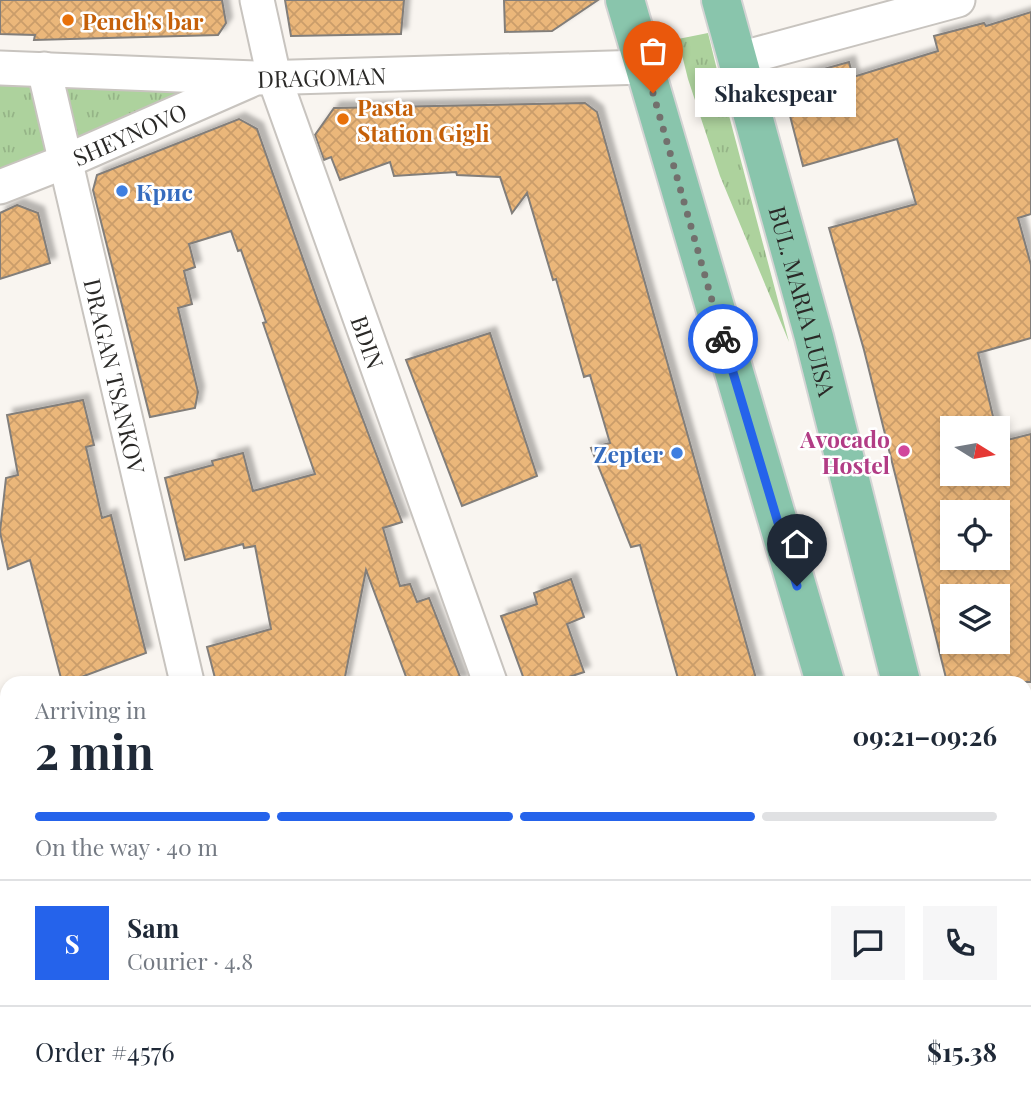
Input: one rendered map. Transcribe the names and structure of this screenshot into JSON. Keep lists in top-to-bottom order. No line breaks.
{"streets":{"main road":["BUL. MARIA LUISA"],"street":["DRAGOMAN","SHEYNOVO","BDIN","DRAGAN TSANKOV"]},"crossings":[["DRAGOMAN","SHEYNOVO"],["DRAGOMAN","BDIN"],["DRAGOMAN","DRAGAN TSANKOV"],["SHEYNOVO","BDIN"],["SHEYNOVO","DRAGAN TSANKOV"]],"places":["Pench's bar","Shakespear","Pasta Station Gigli","Крис","Avocado Hostel","Zepter"],"north":"right","page":{"bubble":"Shakespear","heading":["2 min","Arriving in","09:21–09:26"],"panel":["Sam","Courier · 4.8","Order #4576","$15.38"],"bar":"On the way · 40 m","round":"S"}}
